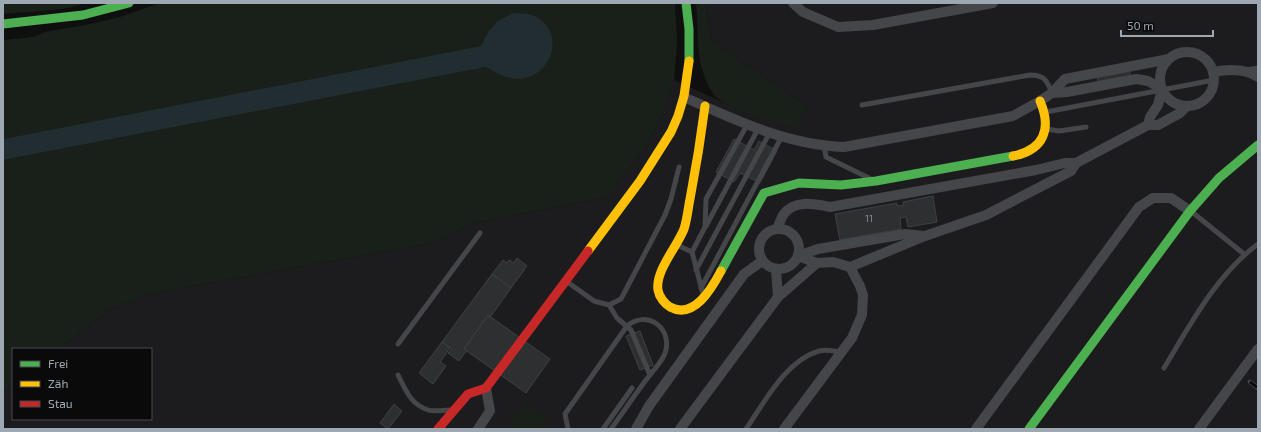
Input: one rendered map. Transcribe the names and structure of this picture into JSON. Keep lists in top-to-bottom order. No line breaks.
{"house_numbers":["11"],"legend":["Frei","Zäh","Stau"],"scale_bar":"50 m"}
